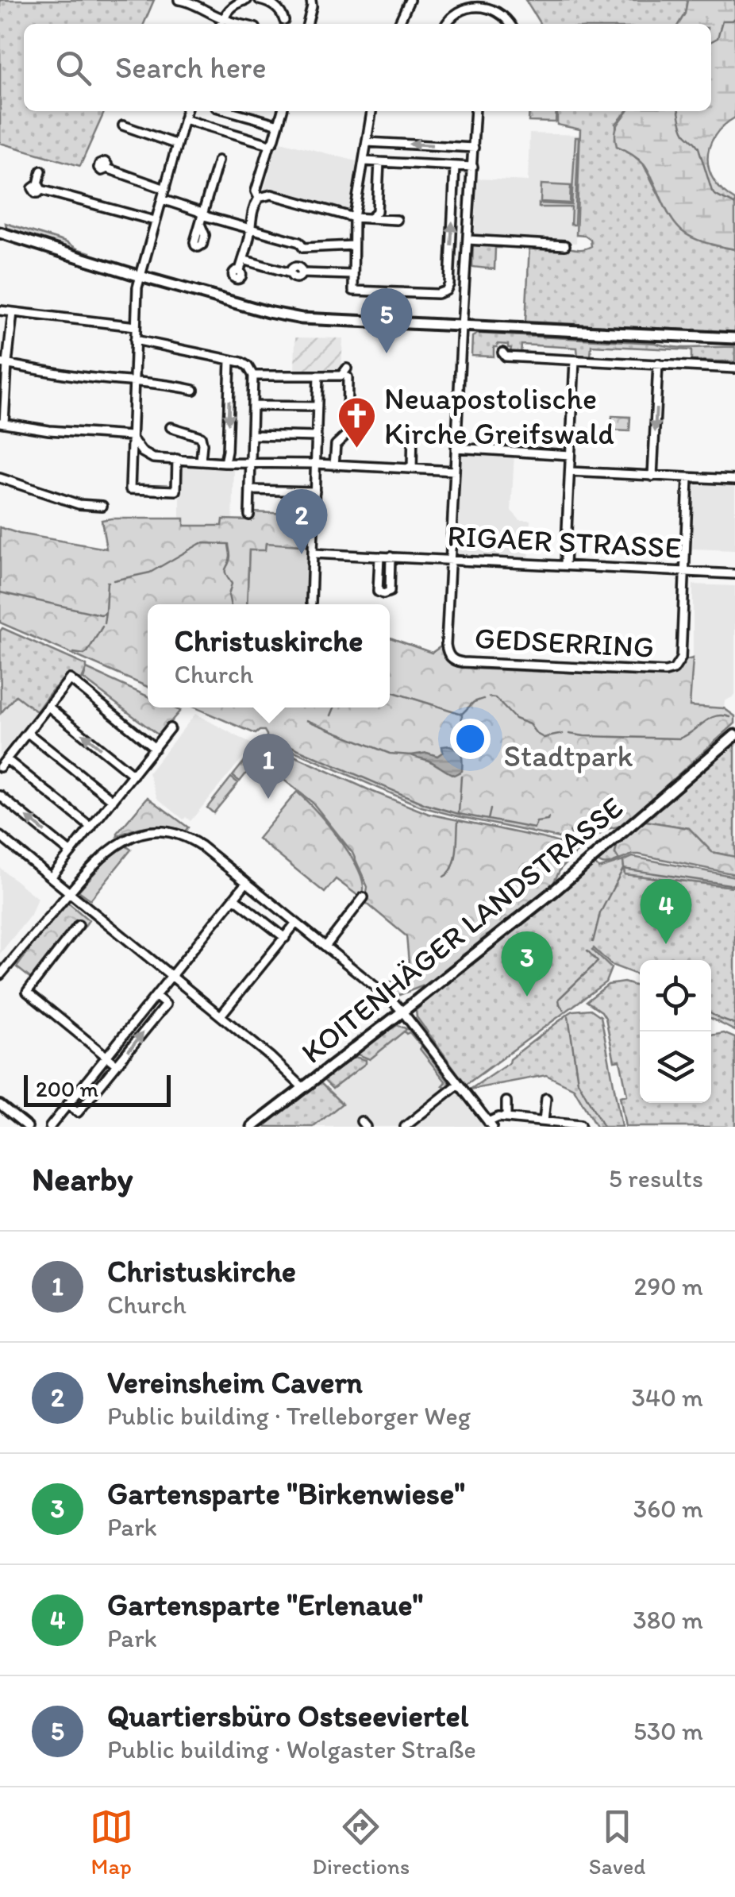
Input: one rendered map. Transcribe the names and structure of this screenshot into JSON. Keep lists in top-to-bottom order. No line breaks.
{"streets":{"main road":["KOITENHÄGER LANDSTRASSE"],"street":["RIGAER STRASSE","GEDSERRING"]},"crossings":[["RIGAER STRASSE","GEDSERRING"]],"parks":["Stadtpark"],"places":{"church":["Neuapostolische Kirche Greifswald"]},"scale_bar":"200 m","page":{"search":"Search here","pins":["5","2","1","4","3"],"popup":["Christuskirche","Church"],"scale":"200 m","heading":["Nearby","5 results"],"list":[{"mark":"1","name":"Christuskirche","note":"Church","value":"290 m"},{"mark":"2","name":"Vereinsheim Cavern","note":"Public building · Trelleborger Weg","value":"340 m"},{"mark":"3","name":"Gartensparte \"Birkenwiese\"","note":"Park","value":"360 m"},{"mark":"4","name":"Gartensparte \"Erlenaue\"","note":"Park","value":"380 m"},{"mark":"5","name":"Quartiersbüro Ostseeviertel","note":"Public building · Wolgaster Straße","value":"530 m"}],"nav":["Map","Directions","Saved"]}}
